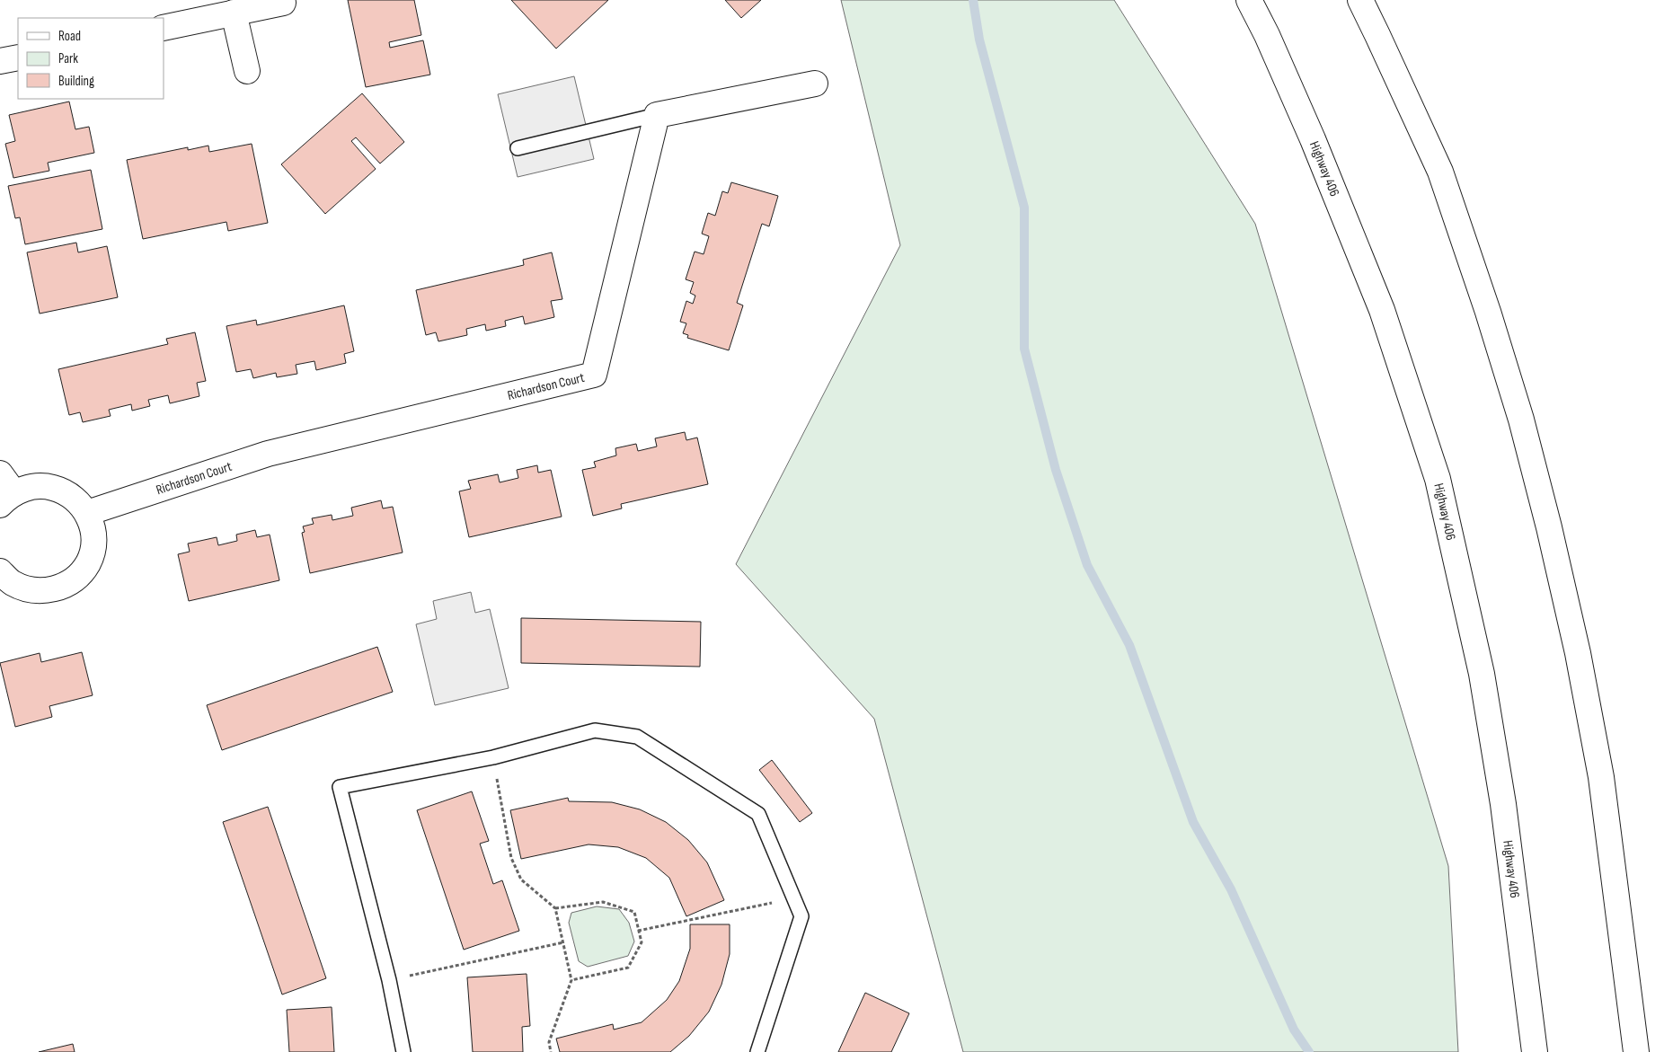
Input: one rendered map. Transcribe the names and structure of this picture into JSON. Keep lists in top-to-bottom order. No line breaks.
{"streets":{"main road":["Highway 406","Richardson Court"]},"legend":["Road","Park","Building"]}
